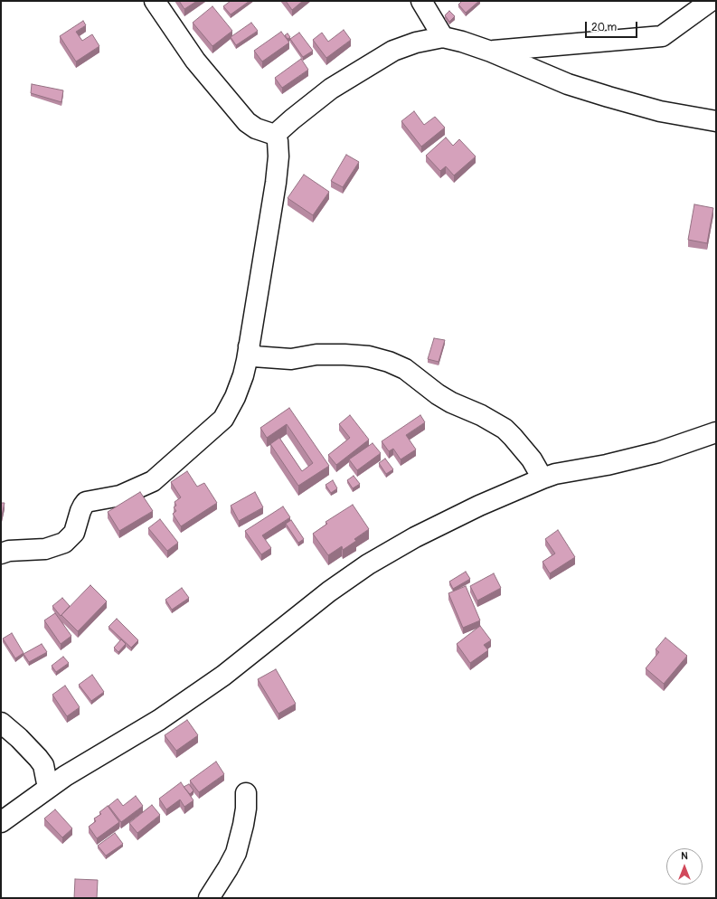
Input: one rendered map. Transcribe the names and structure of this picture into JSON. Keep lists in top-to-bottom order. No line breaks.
{"scale_bar":"20 m","north":"top"}
